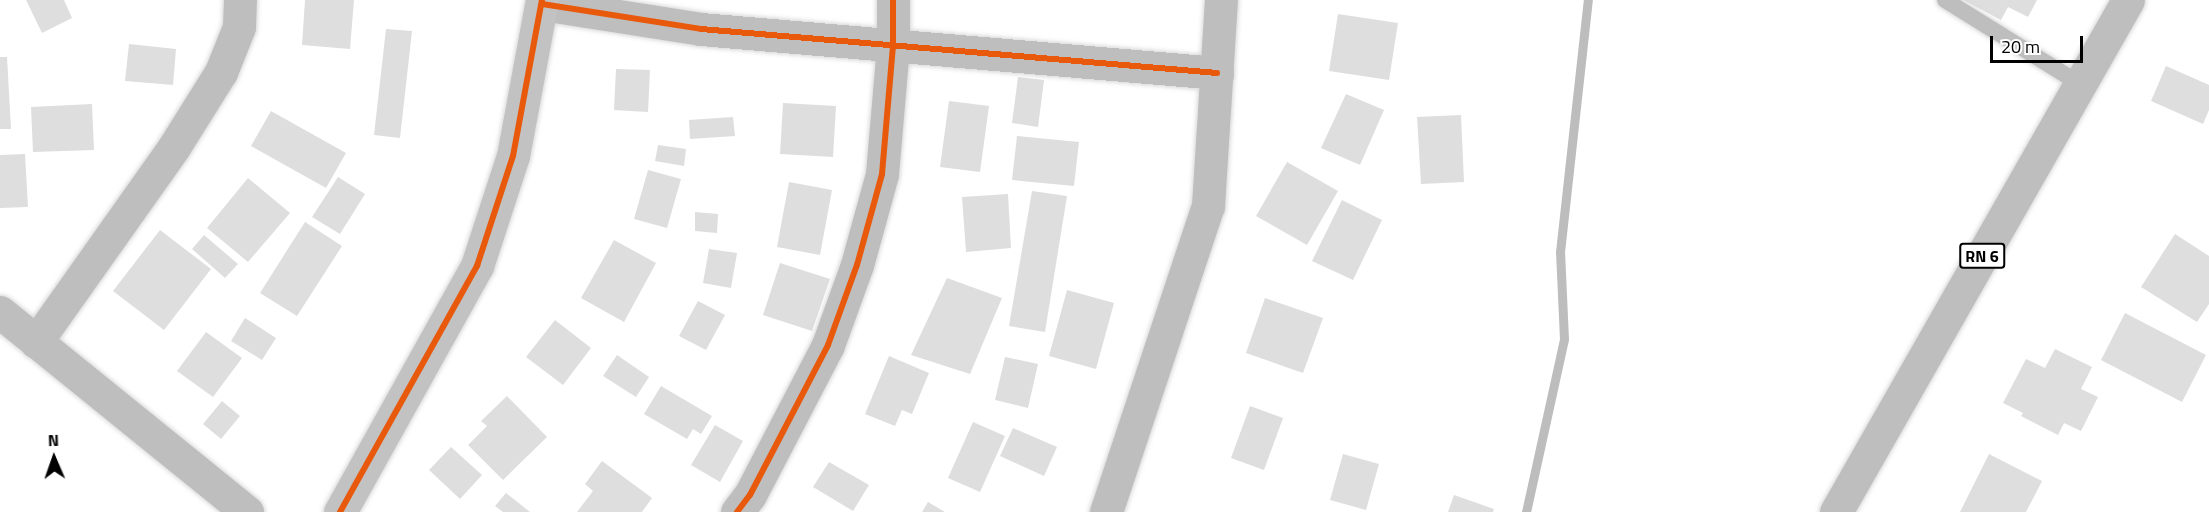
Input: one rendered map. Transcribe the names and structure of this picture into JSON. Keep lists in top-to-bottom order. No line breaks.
{"streets":{"street":["RN 6"]},"scale_bar":"20 m","north":"top"}
